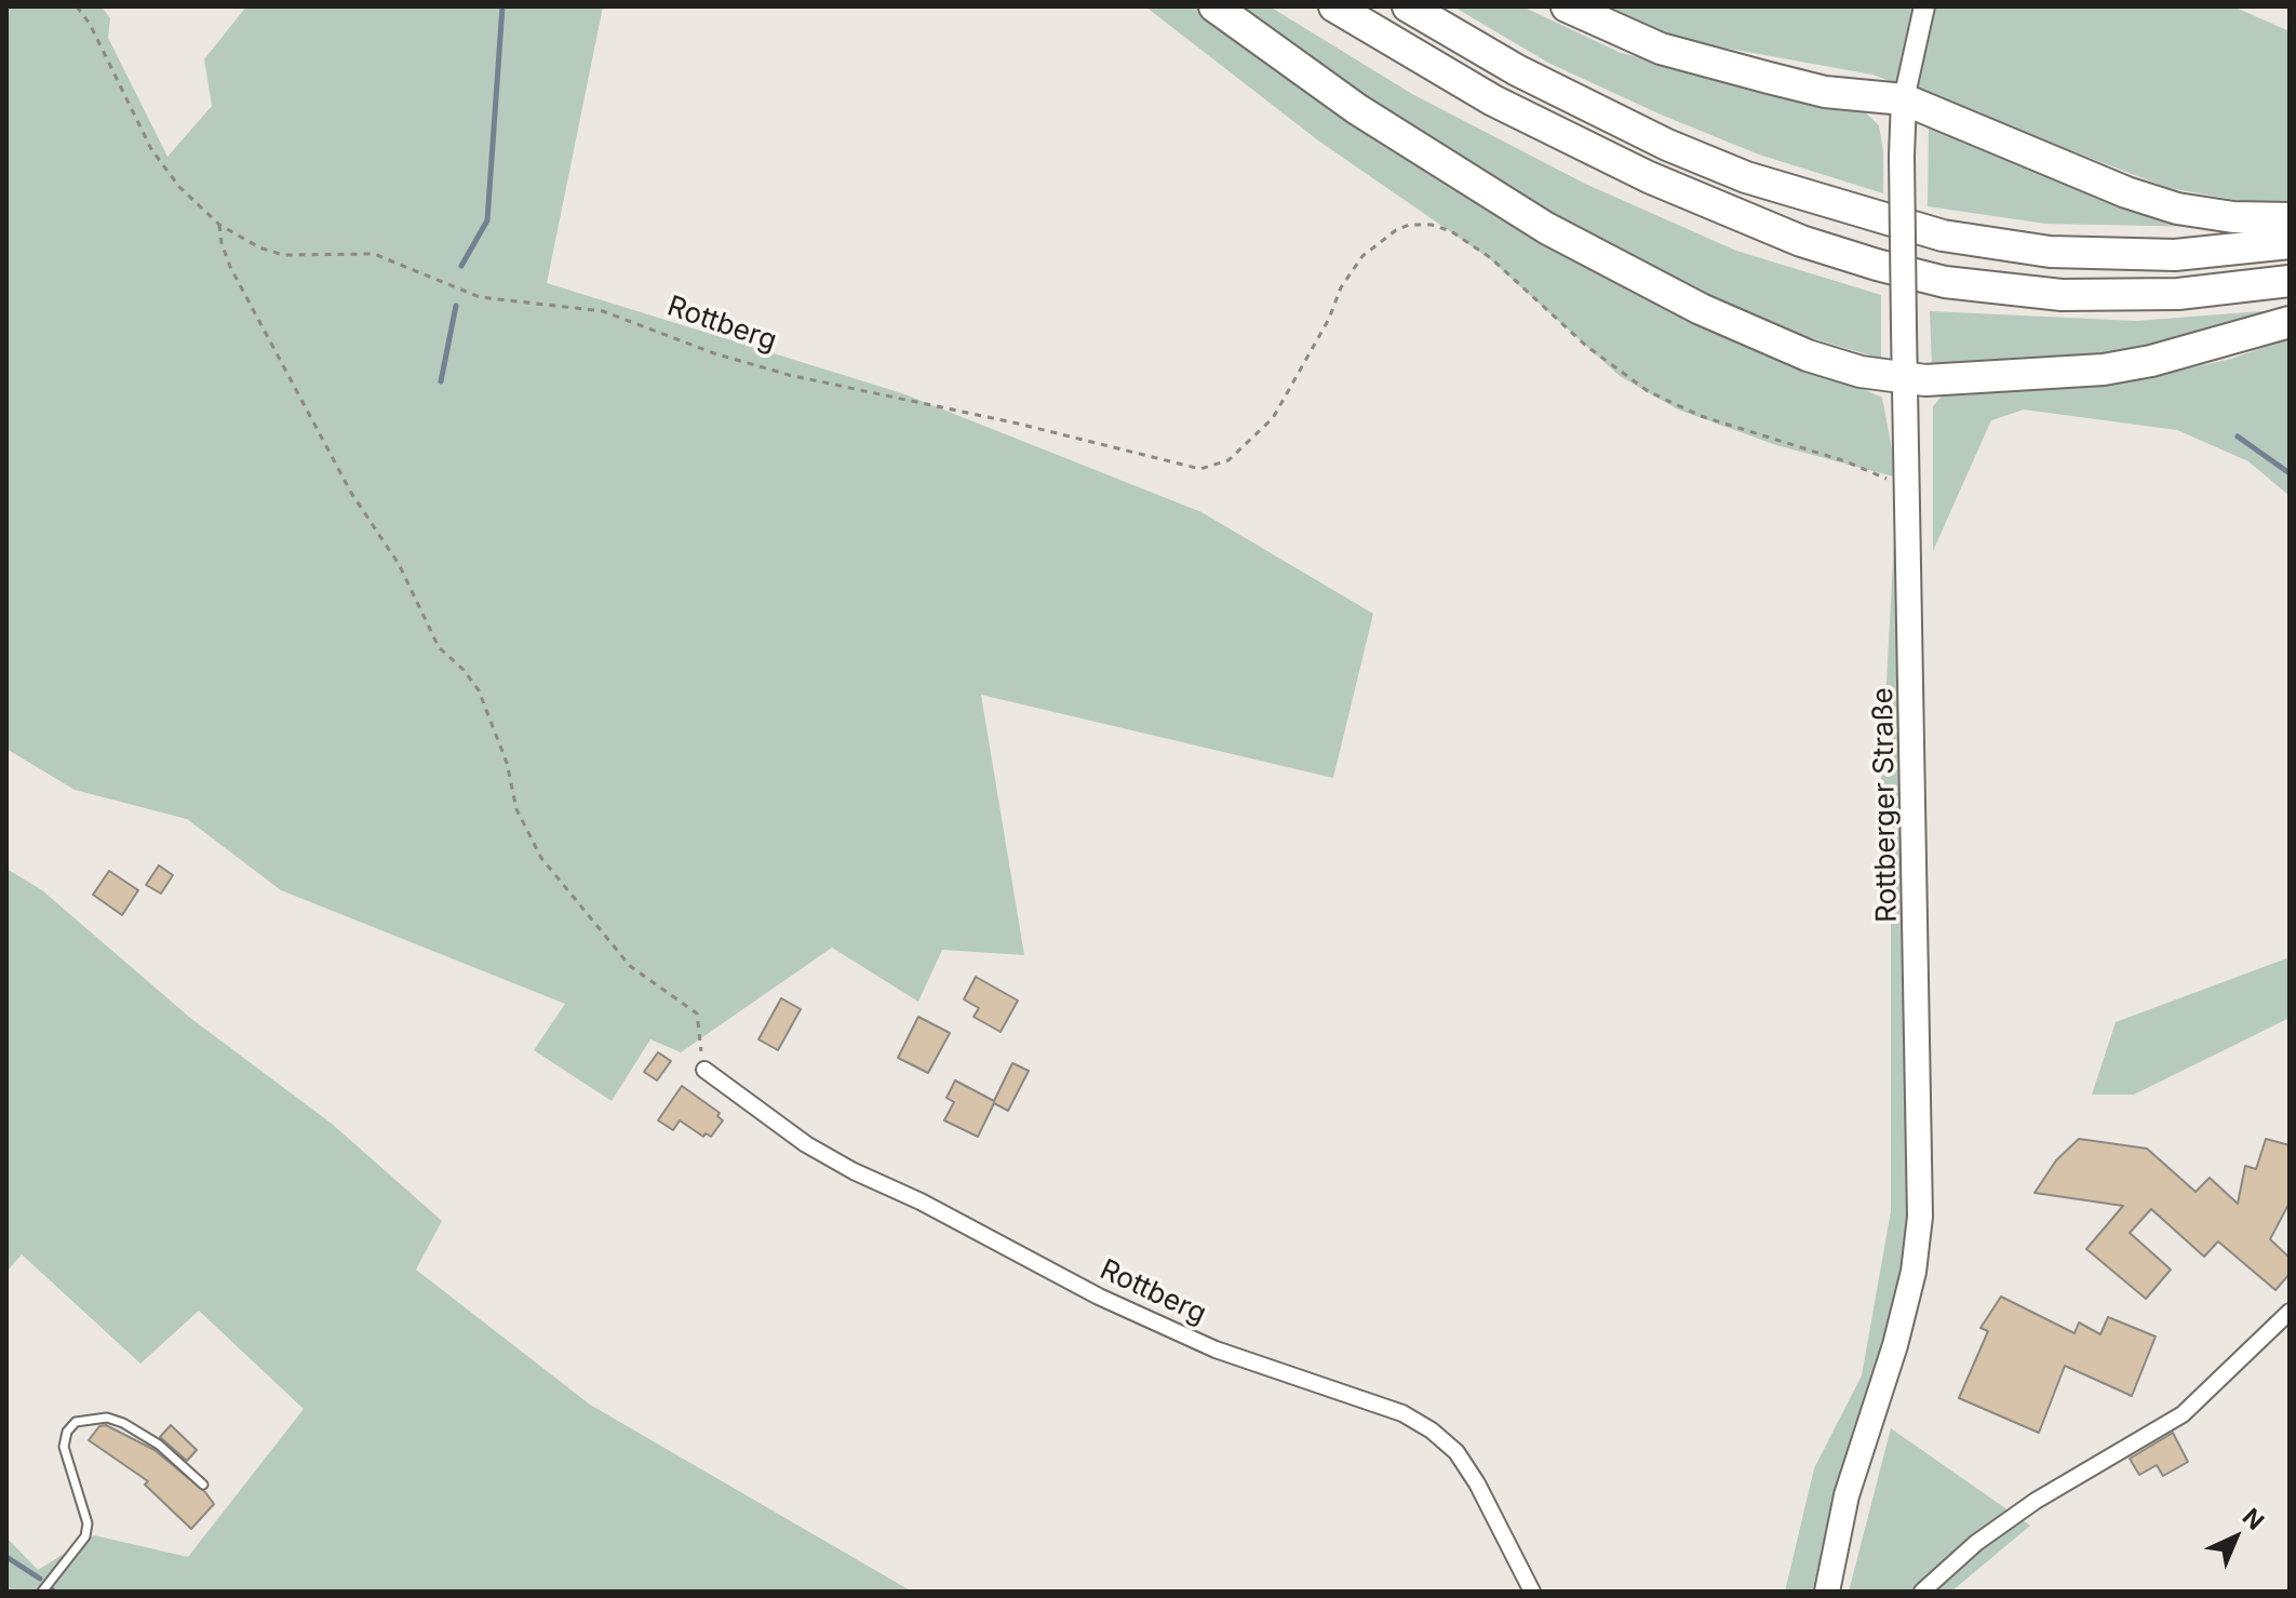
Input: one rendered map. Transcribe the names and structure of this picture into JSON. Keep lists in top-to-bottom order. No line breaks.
{"streets":{"main road":["Rottberger Straße"],"street":["Rottberg"]},"crossings":[["Rottberg","Rottberger Straße"]],"north":"top right"}
